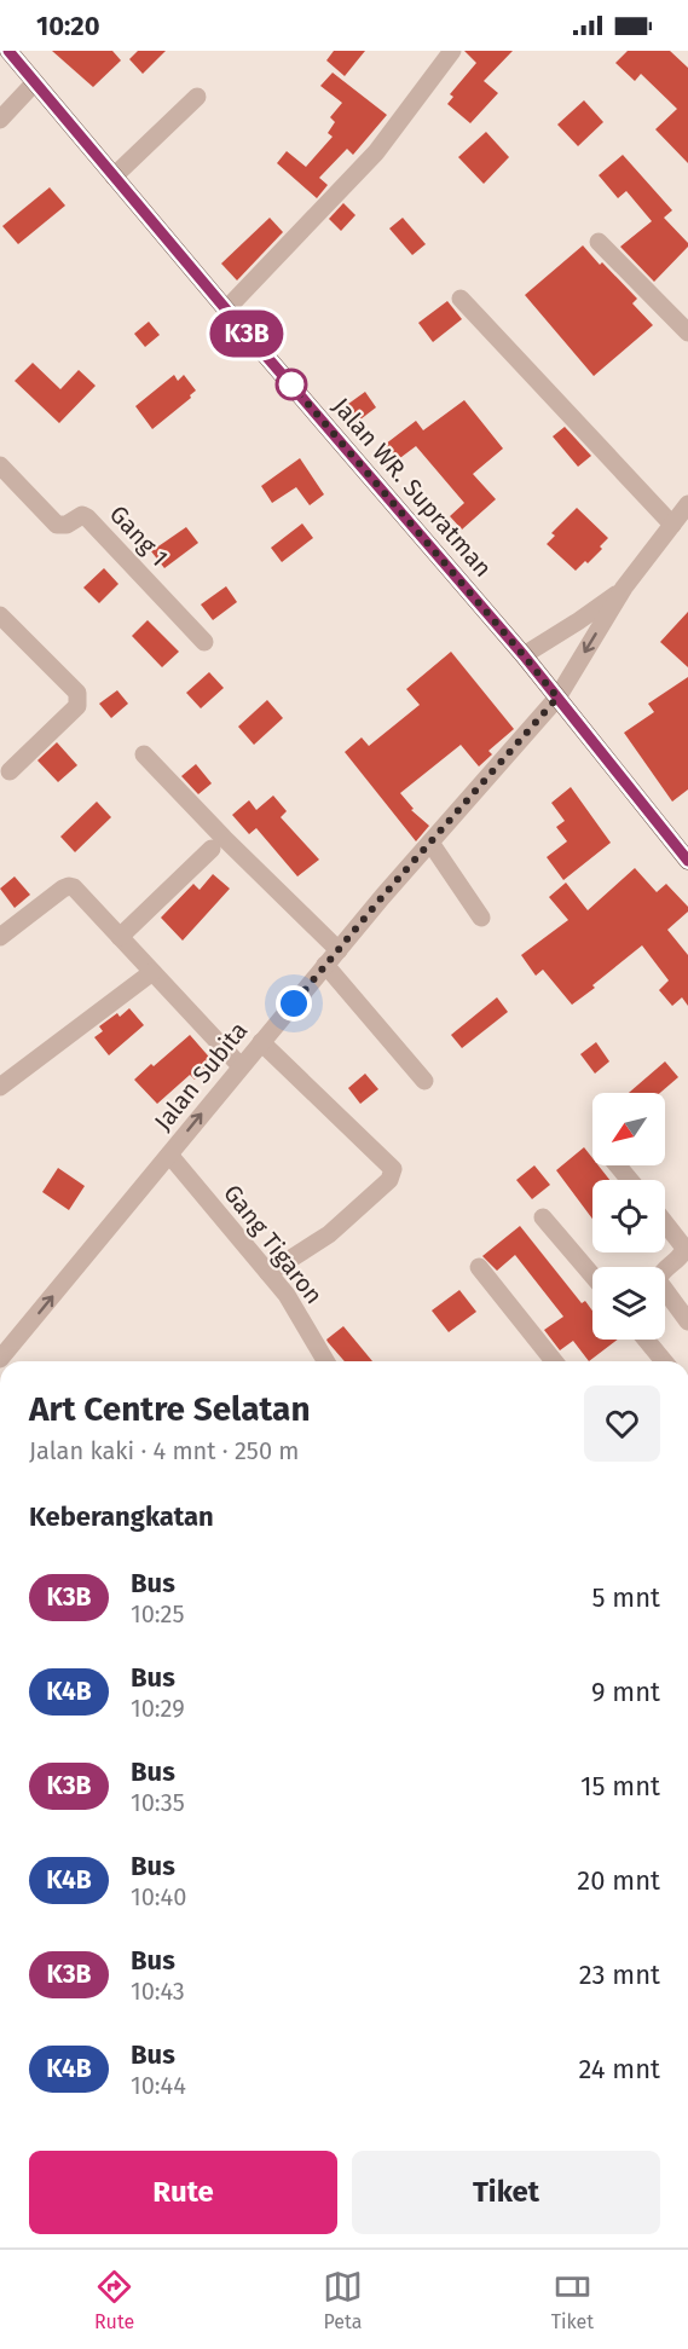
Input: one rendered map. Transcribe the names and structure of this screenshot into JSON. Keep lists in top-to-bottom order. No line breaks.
{"streets":{"main road":["Jalan WR. Supratman"],"street":["Gang 1","Jalan Subita","Gang Tigaron"]},"crossings":[["Jalan WR. Supratman","Jalan Subita"],["Jalan Subita","Gang Tigaron"]],"lines":["bus line K3B"],"north":"bottom left","page":{"status":"10:20","on_map":"K3B","heading":[["Art Centre Selatan","Jalan kaki · 4 mnt · 250 m"],"Keberangkatan"],"list":[{"mark":"K3B","name":"Bus","note":"10:25","value":"5 mnt"},{"mark":"K4B","name":"Bus","note":"10:29","value":"9 mnt"},{"mark":"K3B","name":"Bus","note":"10:35","value":"15 mnt"},{"mark":"K4B","name":"Bus","note":"10:40","value":"20 mnt"},{"mark":"K3B","name":"Bus","note":"10:43","value":"23 mnt"},{"mark":"K4B","name":"Bus","note":"10:44","value":"24 mnt"}],"buttons":["Rute","Tiket"],"tabs":["Rute","Peta","Tiket"]}}
